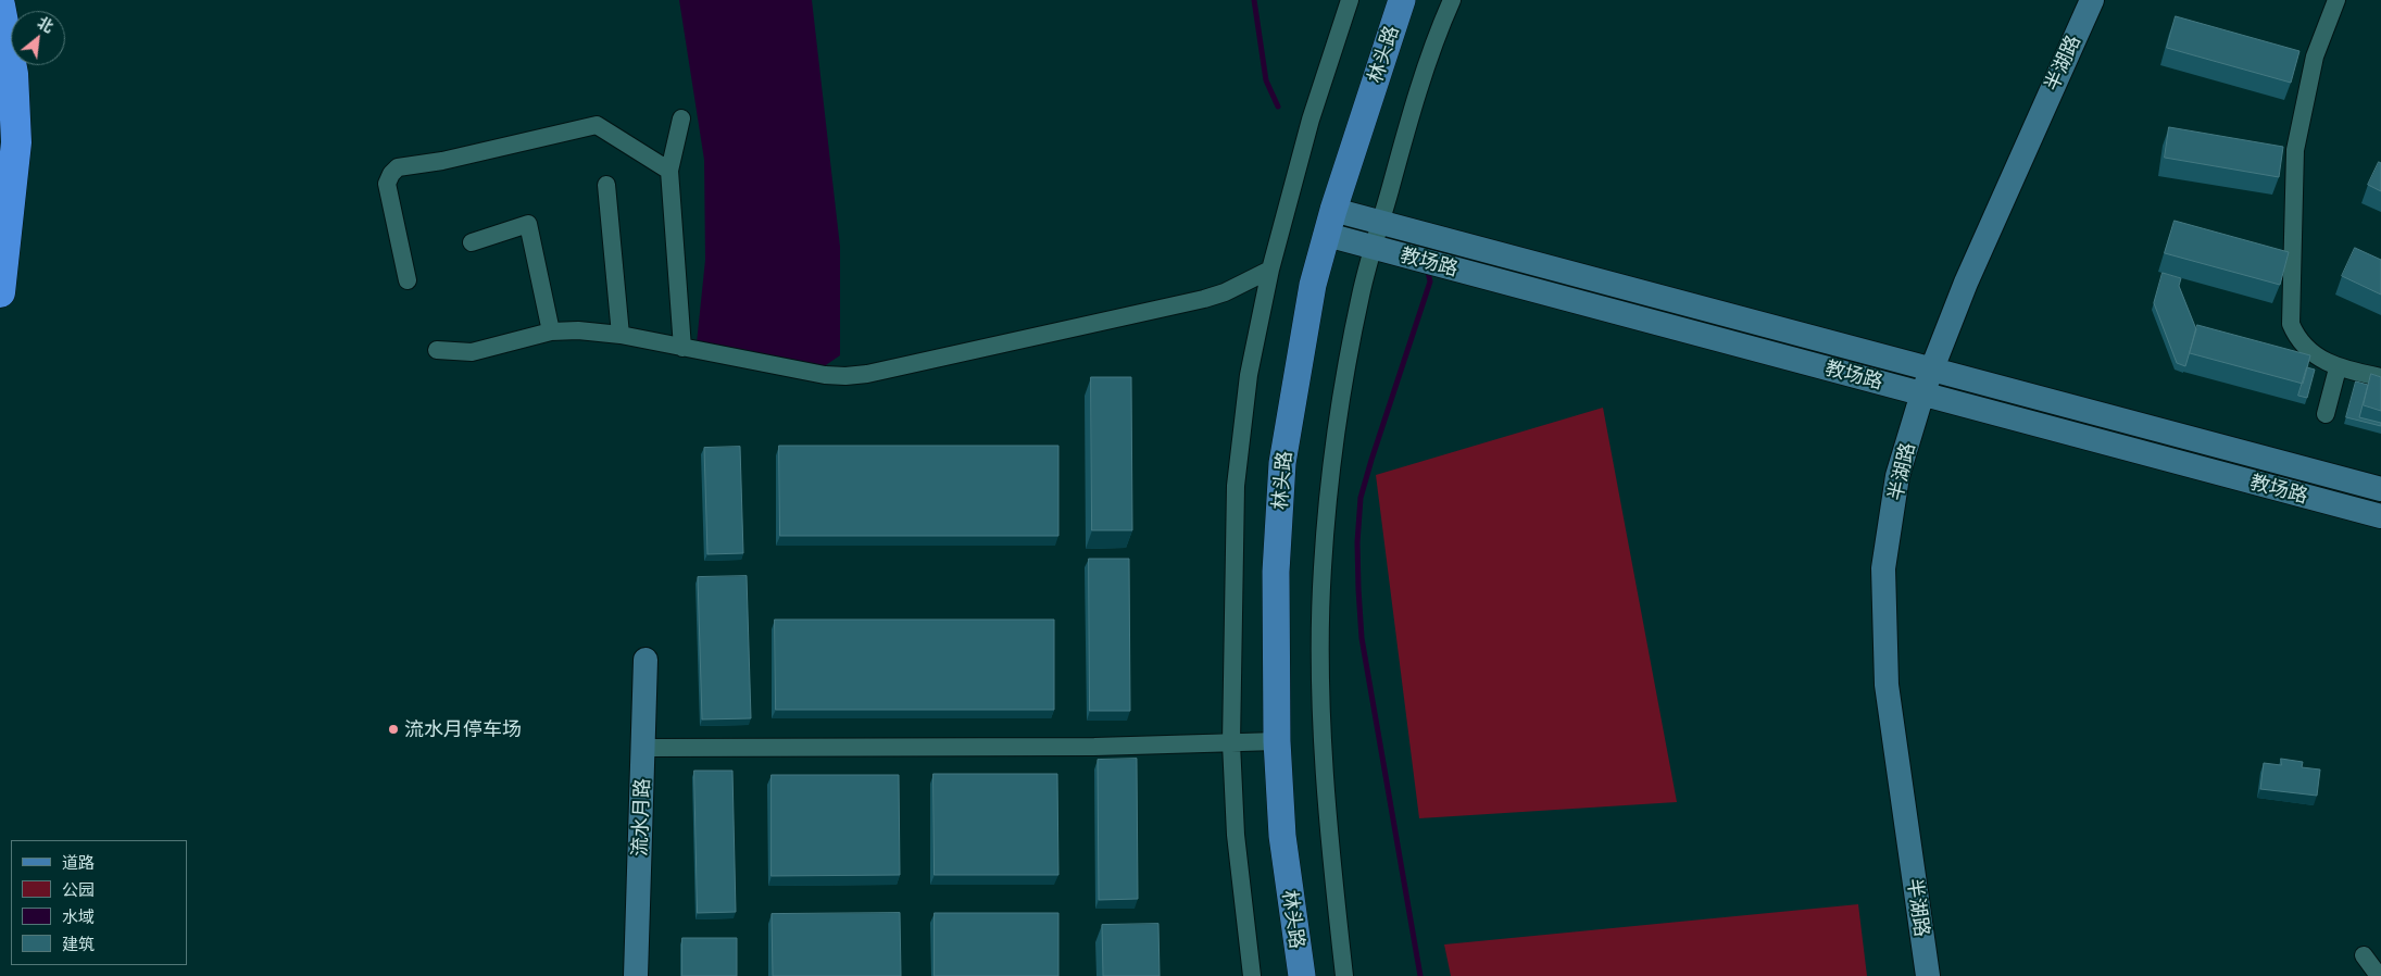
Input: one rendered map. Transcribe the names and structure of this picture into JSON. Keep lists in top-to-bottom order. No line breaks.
{"streets":{"main road":["林头路","半湖路","教场路","流水月路"]},"crossings":[["林头路","教场路"],["半湖路","教场路"]],"places":["流水月停车场"],"legend":["道路","公园","水域","建筑"],"north":"top right"}
